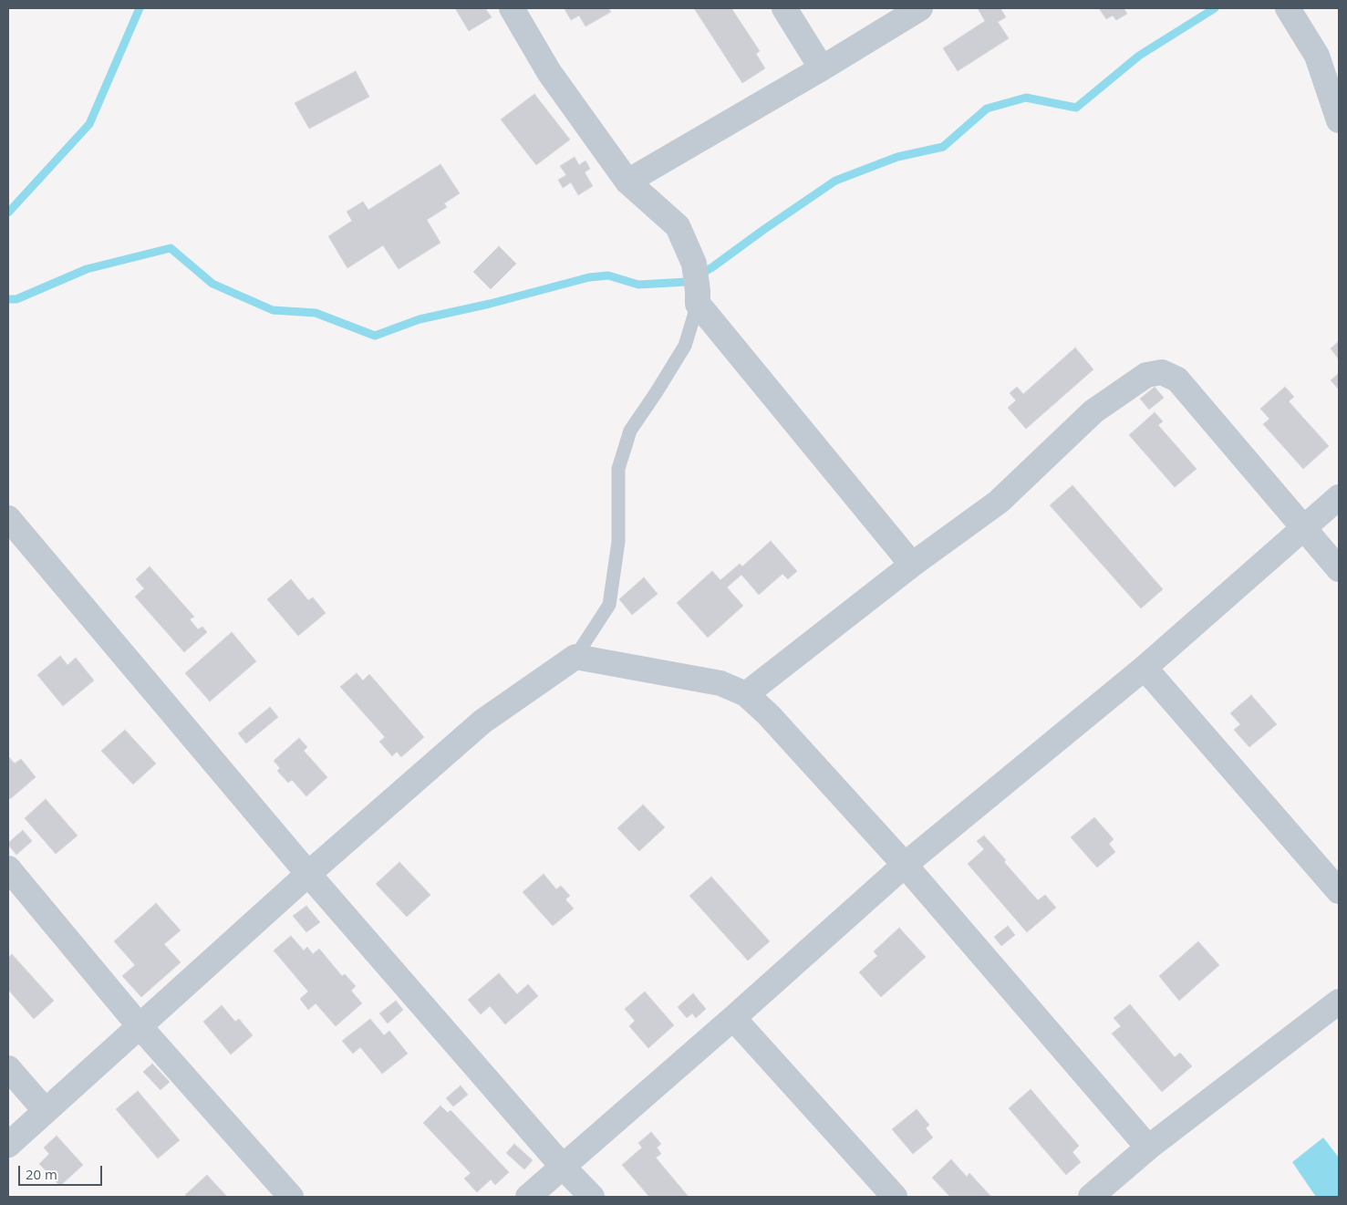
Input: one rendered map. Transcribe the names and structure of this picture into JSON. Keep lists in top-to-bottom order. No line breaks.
{"scale_bar":"20 m"}
